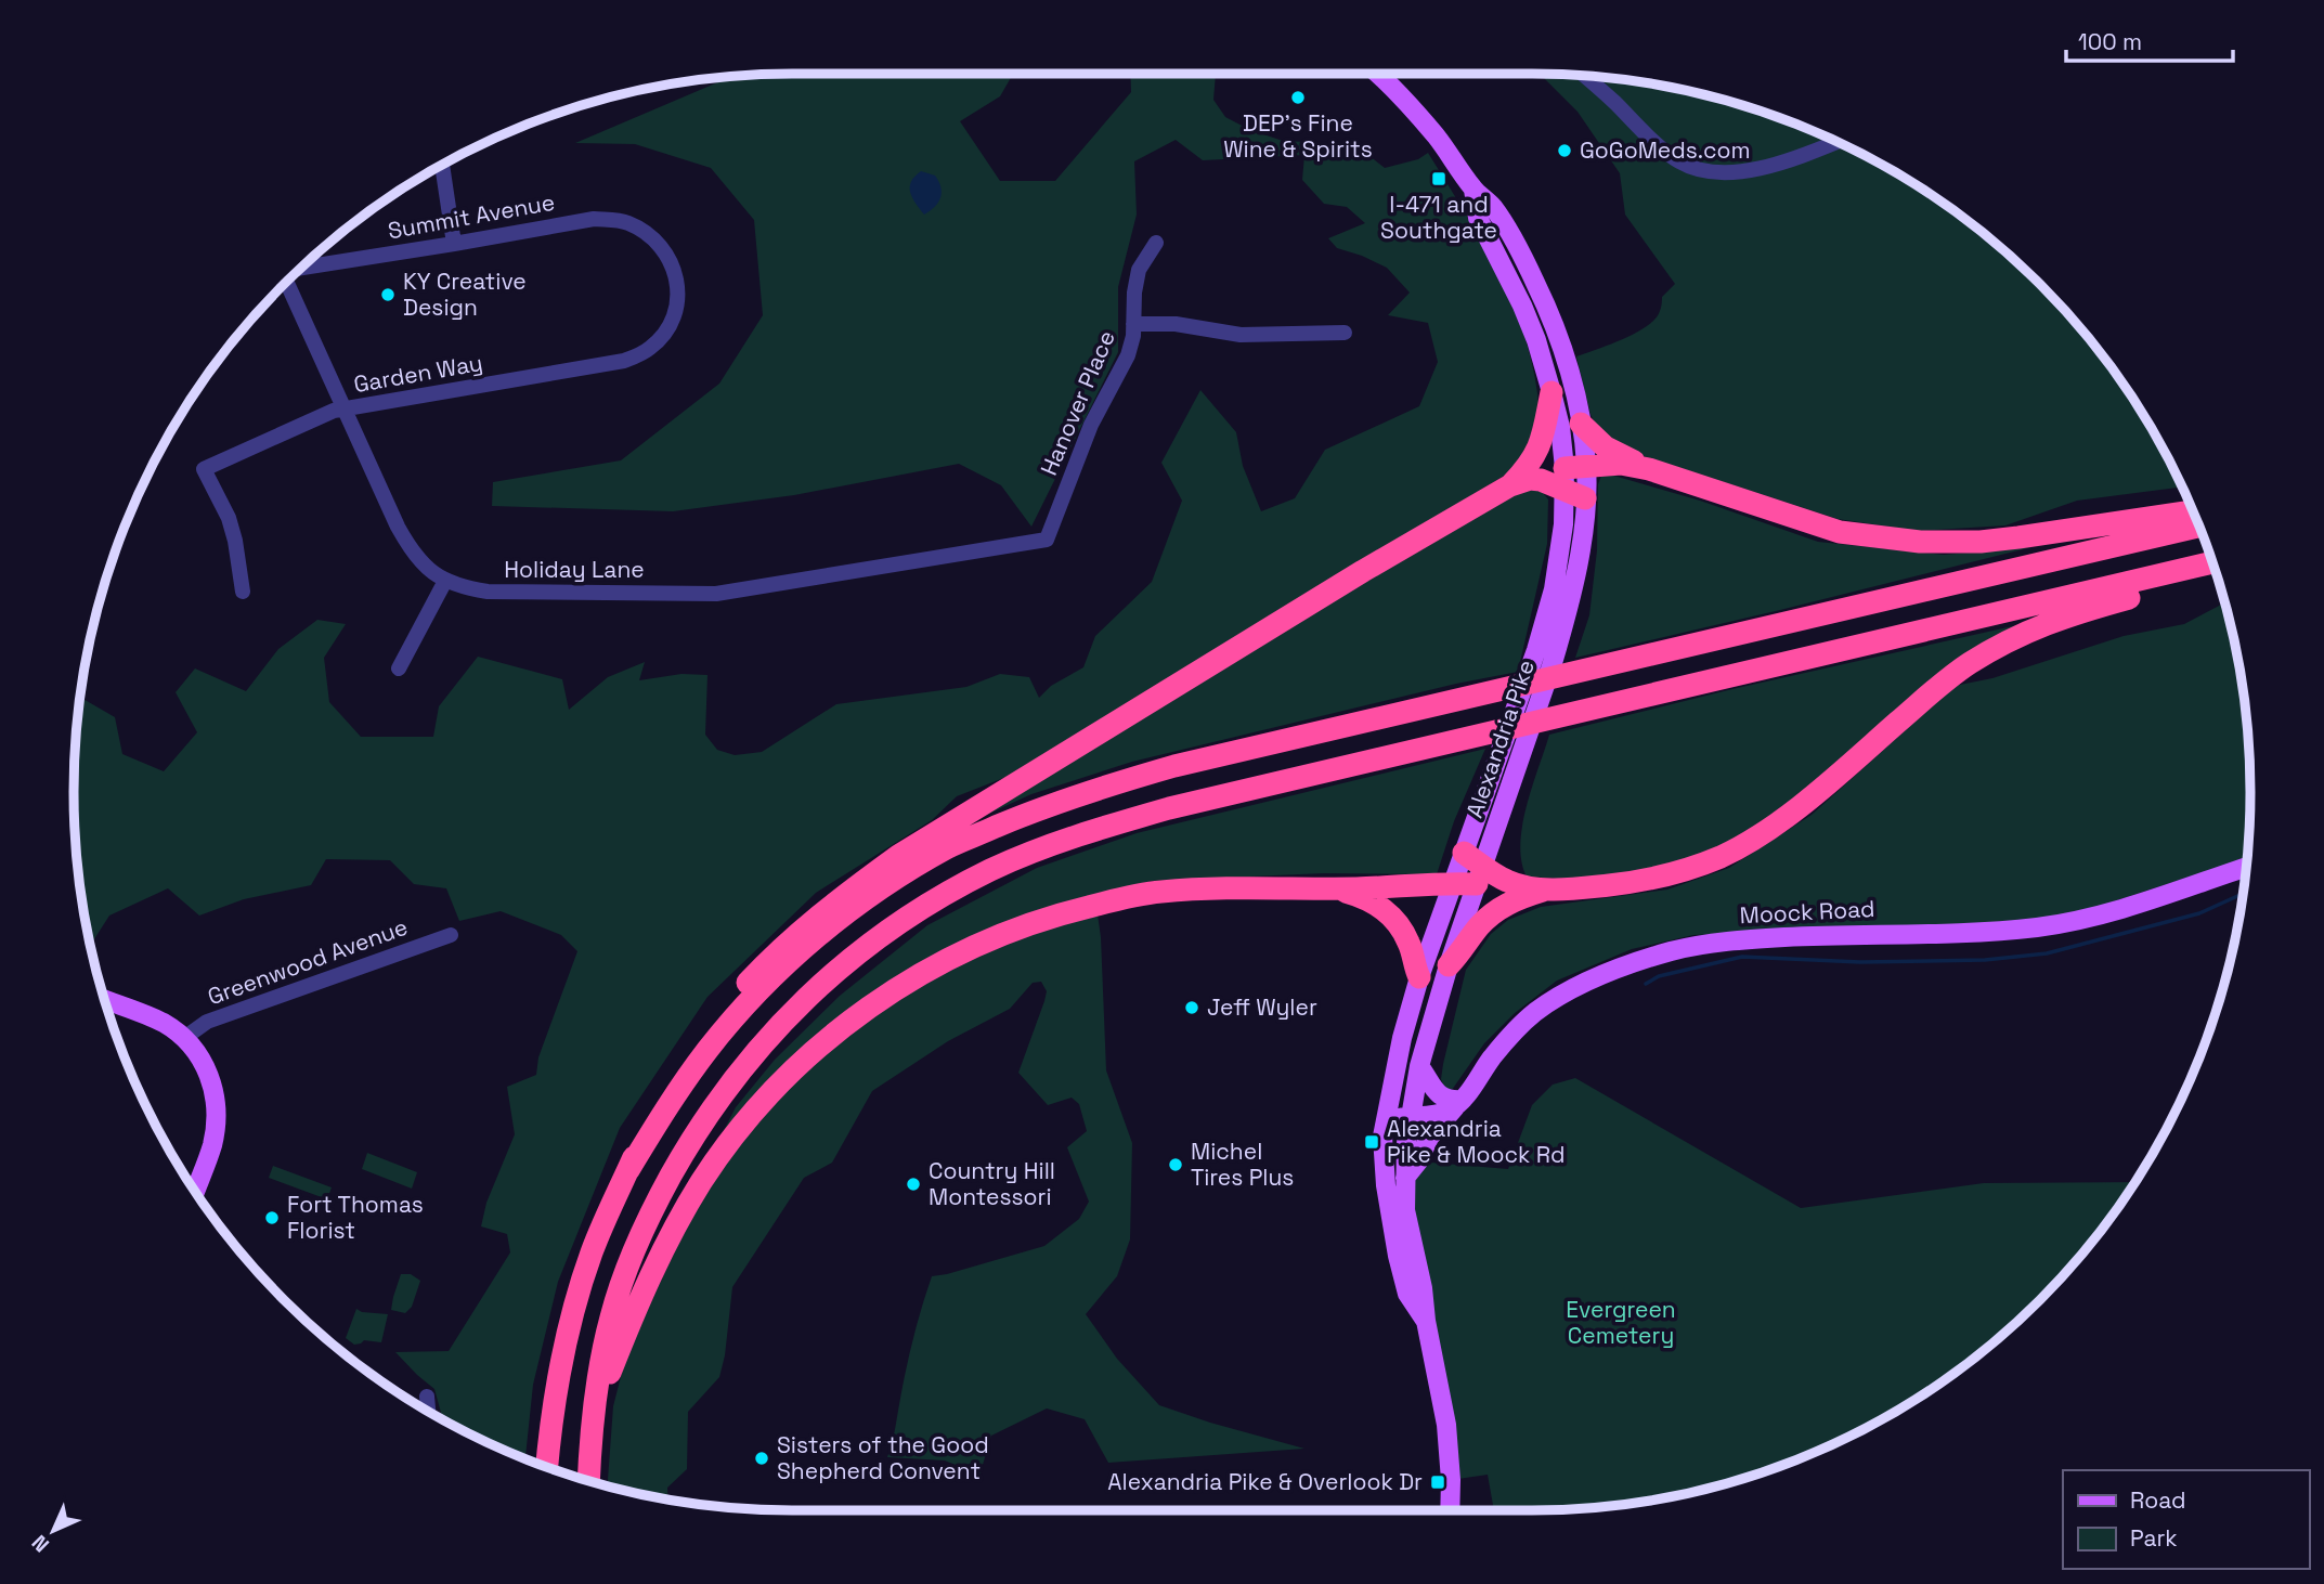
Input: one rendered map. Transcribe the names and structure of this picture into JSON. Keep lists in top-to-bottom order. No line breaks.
{"streets":{"main road":["Alexandria Pike","Moock Road"],"street":["Summit Avenue","Garden Way","Hanover Place","Holiday Lane","Greenwood Avenue"]},"crossings":[["Summit Avenue","Garden Way"],["Garden Way","Holiday Lane"],["Hanover Place","Holiday Lane"],["Alexandria Pike","Moock Road"]],"parks":["Evergreen Cemetery"],"places":{"other":["DEP's Fine Wine & Spirits","GoGoMeds.com","KY Creative Design","Jeff Wyler","Michel Tires Plus","Country Hill Montessori","Fort Thomas Florist","Sisters of the Good Shepherd Convent"],"transit":["I-471 and Southgate","Alexandria Pike & Moock Rd","Alexandria Pike & Overlook Dr"]},"legend":["Road","Park"],"scale_bar":"100 m","north":"bottom left"}
